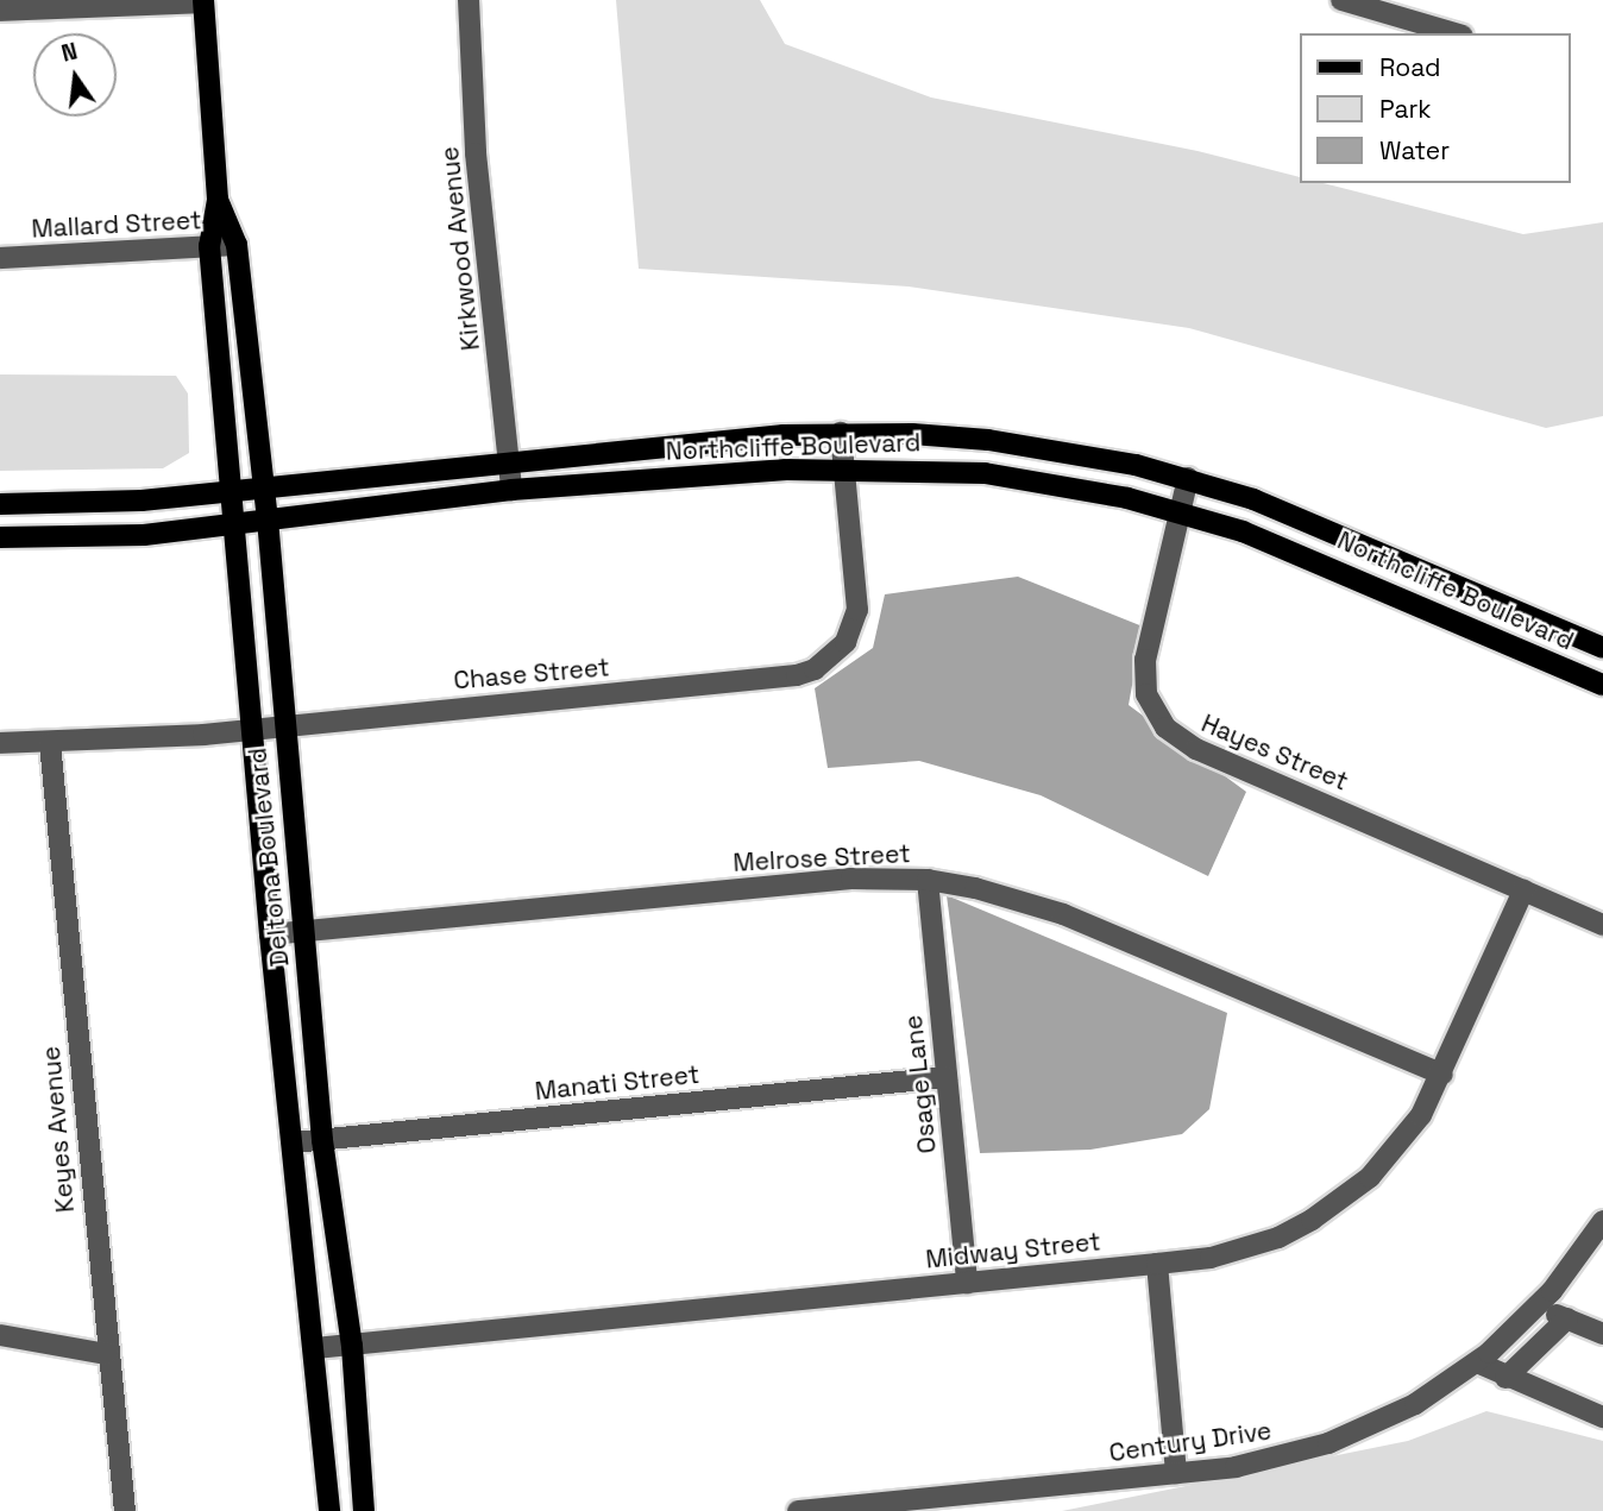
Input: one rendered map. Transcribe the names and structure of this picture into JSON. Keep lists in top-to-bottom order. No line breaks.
{"streets":{"main road":["Northcliffe Boulevard","Deltona Boulevard"],"street":["Mallard Street","Kirkwood Avenue","Chase Street","Hayes Street","Melrose Street","Manati Street","Osage Lane","Keyes Avenue","Midway Street","Century Drive"]},"crossings":[["Mallard Street","Deltona Boulevard"],["Kirkwood Avenue","Northcliffe Boulevard"],["Northcliffe Boulevard","Chase Street"],["Northcliffe Boulevard","Hayes Street"],["Northcliffe Boulevard","Deltona Boulevard"],["Chase Street","Deltona Boulevard"],["Chase Street","Keyes Avenue"],["Hayes Street","Midway Street"],["Deltona Boulevard","Melrose Street"],["Deltona Boulevard","Manati Street"],["Deltona Boulevard","Midway Street"],["Melrose Street","Osage Lane"],["Melrose Street","Midway Street"],["Manati Street","Osage Lane"],["Osage Lane","Midway Street"]],"legend":["Road","Park","Water"],"north":"top"}
